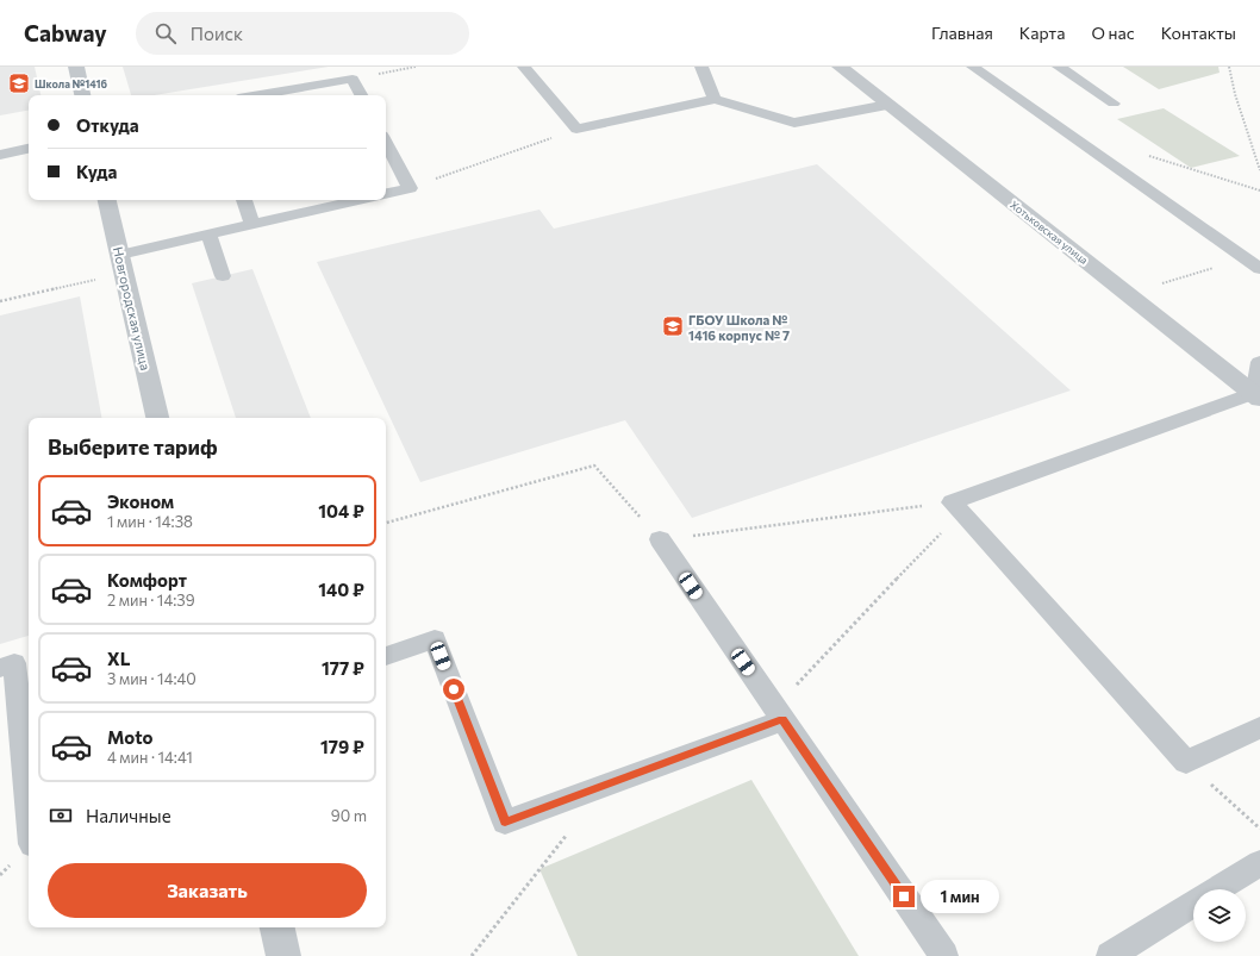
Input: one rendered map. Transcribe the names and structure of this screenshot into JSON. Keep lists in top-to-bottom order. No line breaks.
{"streets":{"street":["Хотьковская улица","Новгородская улица"]},"places":{"school or university":["Школа №1416","ГБОУ Школа № 1416 корпус № 7"]},"page":{"header":"Cabway","search":"Поиск","nav":["Главная","Карта","О нас","Контакты"],"banner":["Откуда","Куда"],"heading":"Выберите тариф","list":[{"name":"Эконом","note":"1 мин · 14:38","value":"104 ₽"},{"name":"Комфорт","note":"2 мин · 14:39","value":"140 ₽"},{"name":"XL","note":"3 мин · 14:40","value":"177 ₽"},{"name":"Moto","note":"4 мин · 14:41","value":"179 ₽"}],"pay":["Наличные","90 m"],"buttons":"Заказать","bubble":"1 мин"}}
